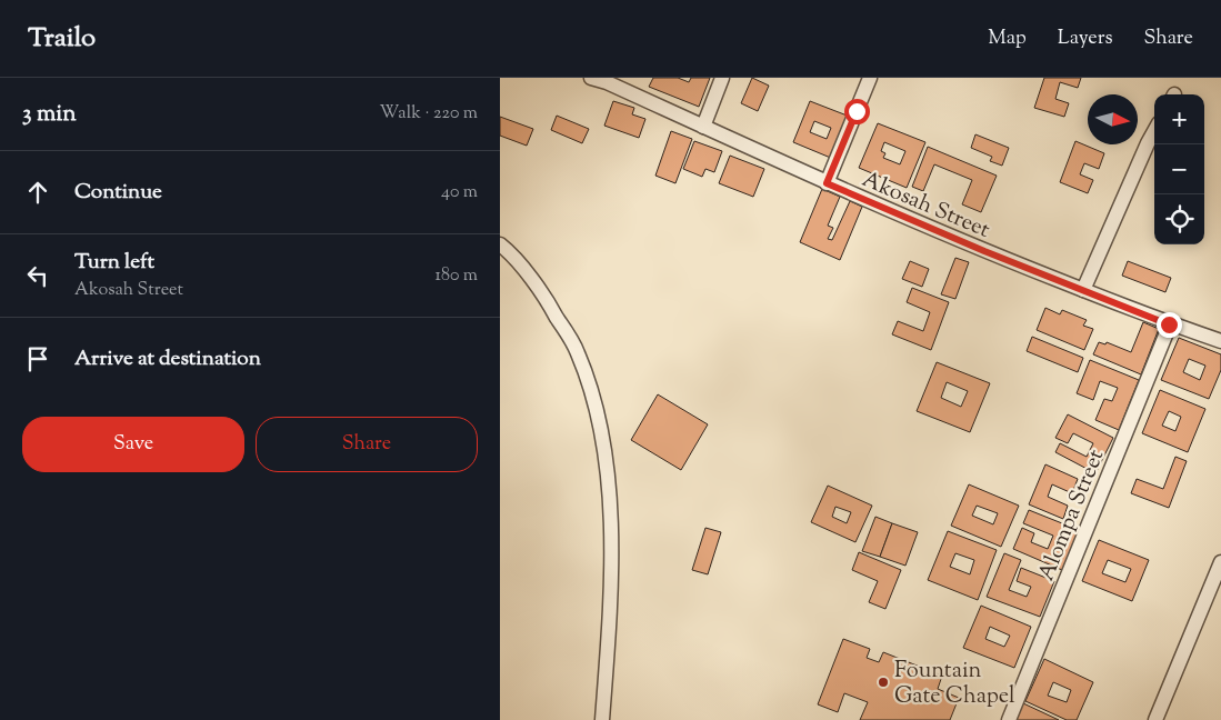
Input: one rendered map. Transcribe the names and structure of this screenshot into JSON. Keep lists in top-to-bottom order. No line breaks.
{"streets":{"street":["Akosah Street","Alompa Street"]},"crossings":[["Akosah Street","Alompa Street"]],"places":["Fountain Gate Chapel"],"north":"right","page":{"header":"Trailo","nav":["Map","Layers","Share"],"heading":["3 min","Walk · 220 m"],"map_buttons":["+","−"],"list":[["Continue","40 m"],["Turn left","Akosah Street","180 m"],"Arrive at destination"],"buttons":["Save","Share"]}}
